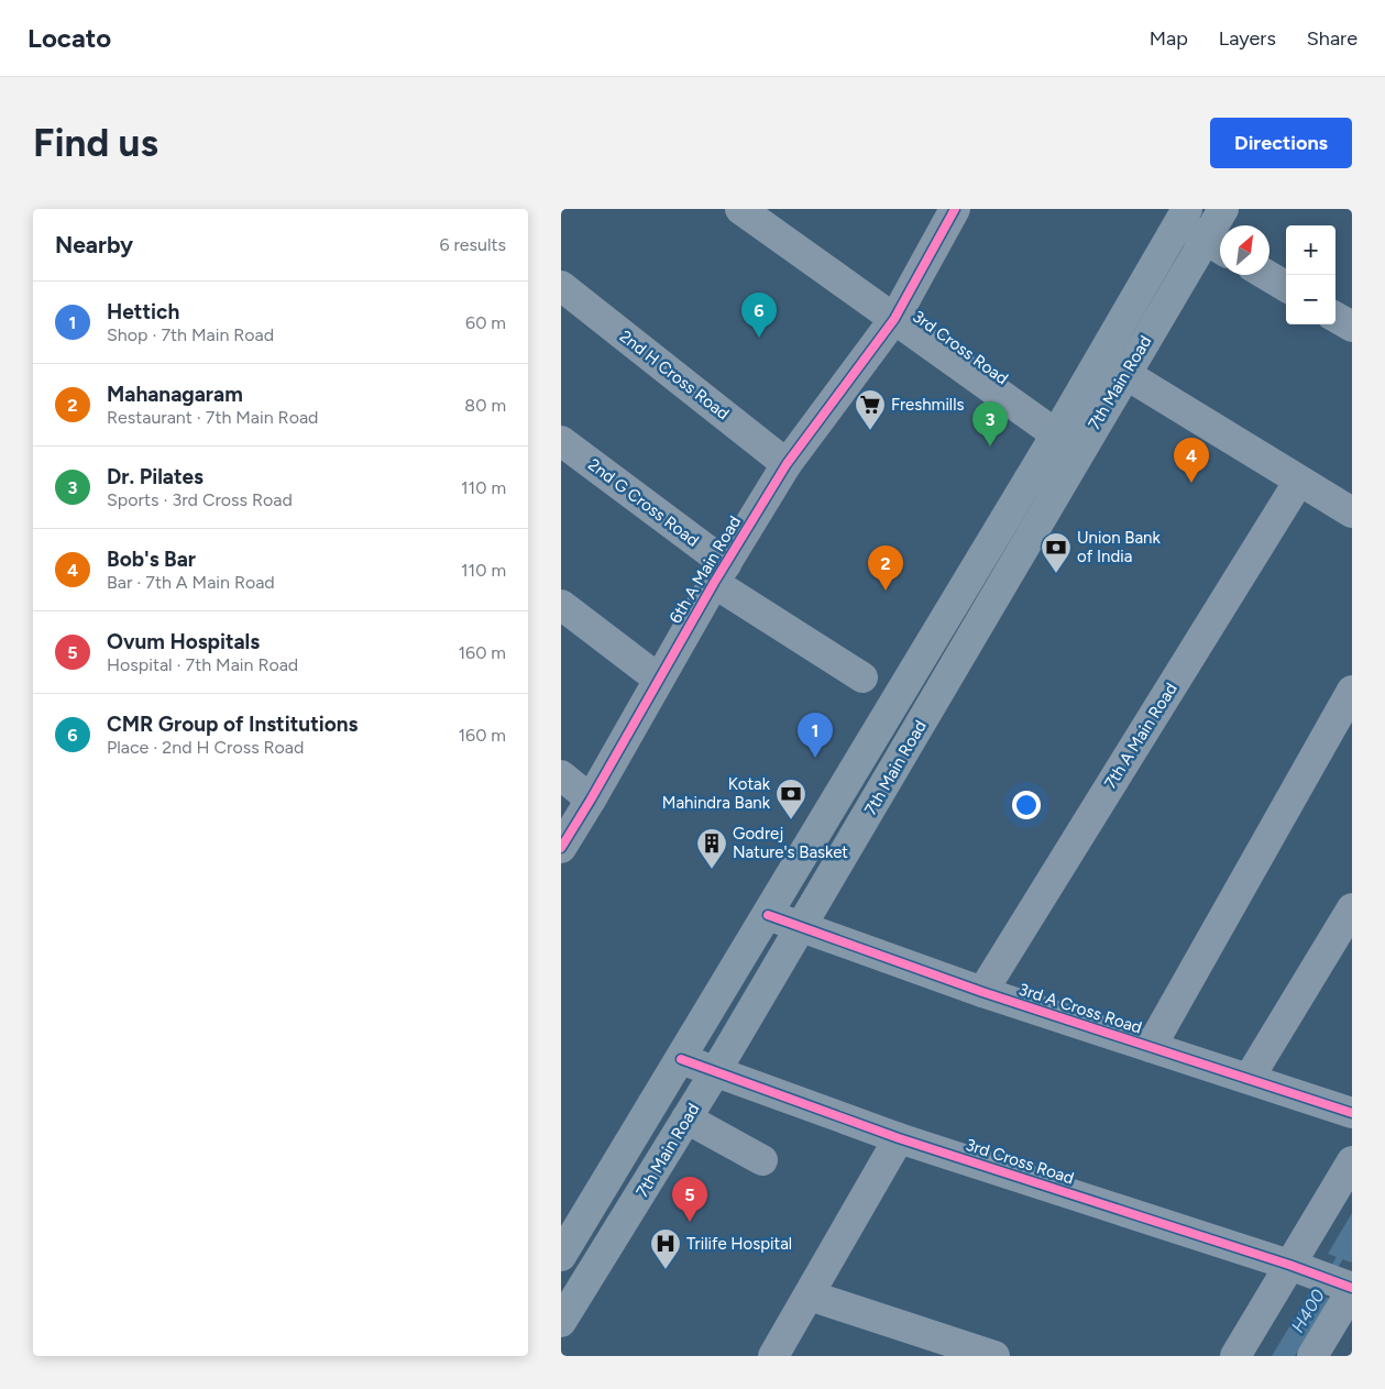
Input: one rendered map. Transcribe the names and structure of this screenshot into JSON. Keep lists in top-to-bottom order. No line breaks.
{"streets":{"main road":["7th Main Road"],"street":["3rd Cross Road","2nd H Cross Road","2nd G Cross Road","6th A Main Road","7th A Main Road","3rd A Cross Road"]},"crossings":[["3rd Cross Road","7th Main Road"],["3rd Cross Road","6th A Main Road"],["2nd H Cross Road","6th A Main Road"],["7th Main Road","3rd A Cross Road"],["2nd G Cross Road","6th A Main Road"],["7th A Main Road","3rd A Cross Road"]],"water":["H400"],"places":{"supermarket":["Freshmills"],"bank":["Union Bank of India","Kotak Mahindra Bank"],"building":["Godrej Nature's Basket"],"hospital":["Trilife Hospital"]},"north":"top right","page":{"header":"Locato","nav":["Map","Layers","Share"],"buttons":"Directions","title":"Find us","heading":["Nearby","6 results"],"map_buttons":["+","−"],"list":[{"mark":"1","name":"Hettich","note":"Shop · 7th Main Road","value":"60 m"},{"mark":"2","name":"Mahanagaram","note":"Restaurant · 7th Main Road","value":"80 m"},{"mark":"3","name":"Dr. Pilates","note":"Sports · 3rd Cross Road","value":"110 m"},{"mark":"4","name":"Bob's Bar","note":"Bar · 7th A Main Road","value":"110 m"},{"mark":"5","name":"Ovum Hospitals","note":"Hospital · 7th Main Road","value":"160 m"},{"mark":"6","name":"CMR Group of Institutions","note":"Place · 2nd H Cross Road","value":"160 m"}],"pins":["6","3","4","2","1","5"]}}
